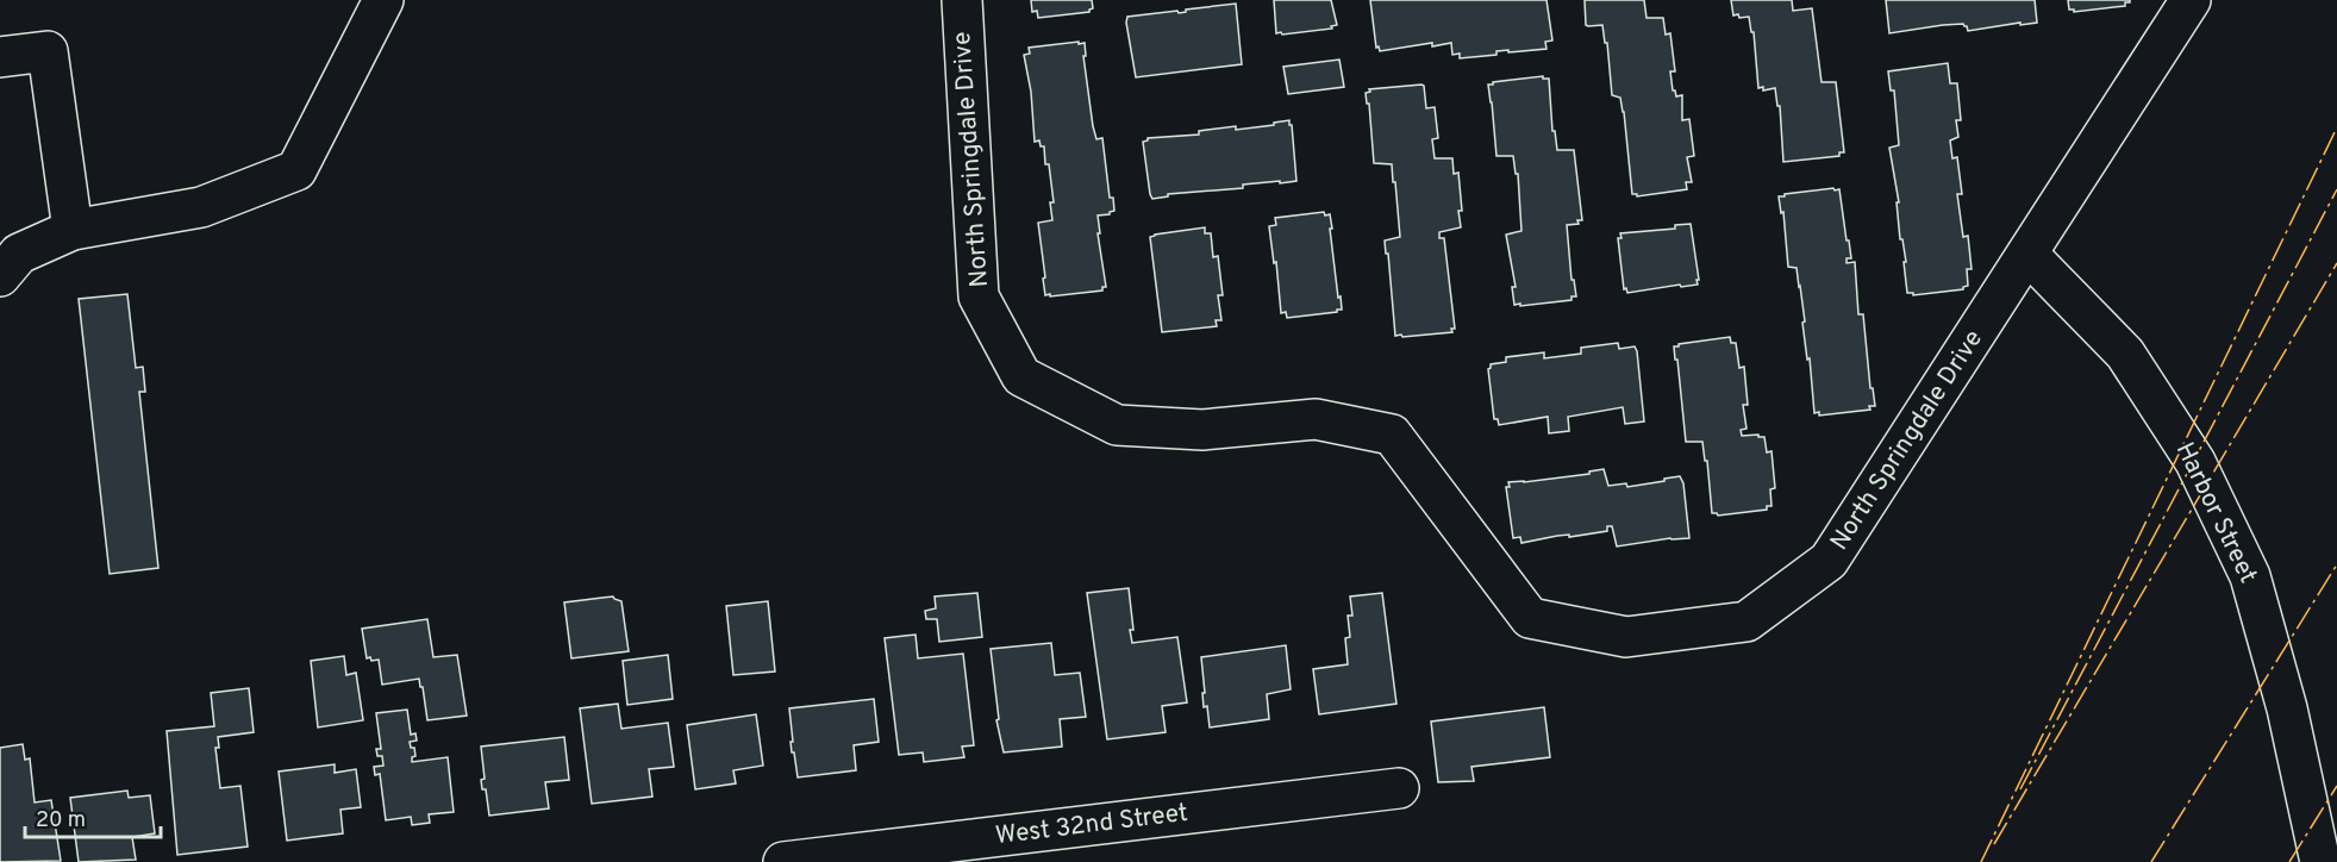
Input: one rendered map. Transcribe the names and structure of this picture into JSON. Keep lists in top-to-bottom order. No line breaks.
{"streets":{"street":["North Springdale Drive","Harbor Street","West 32nd Street"]},"crossings":[["North Springdale Drive","Harbor Street"]],"scale_bar":"20 m"}
